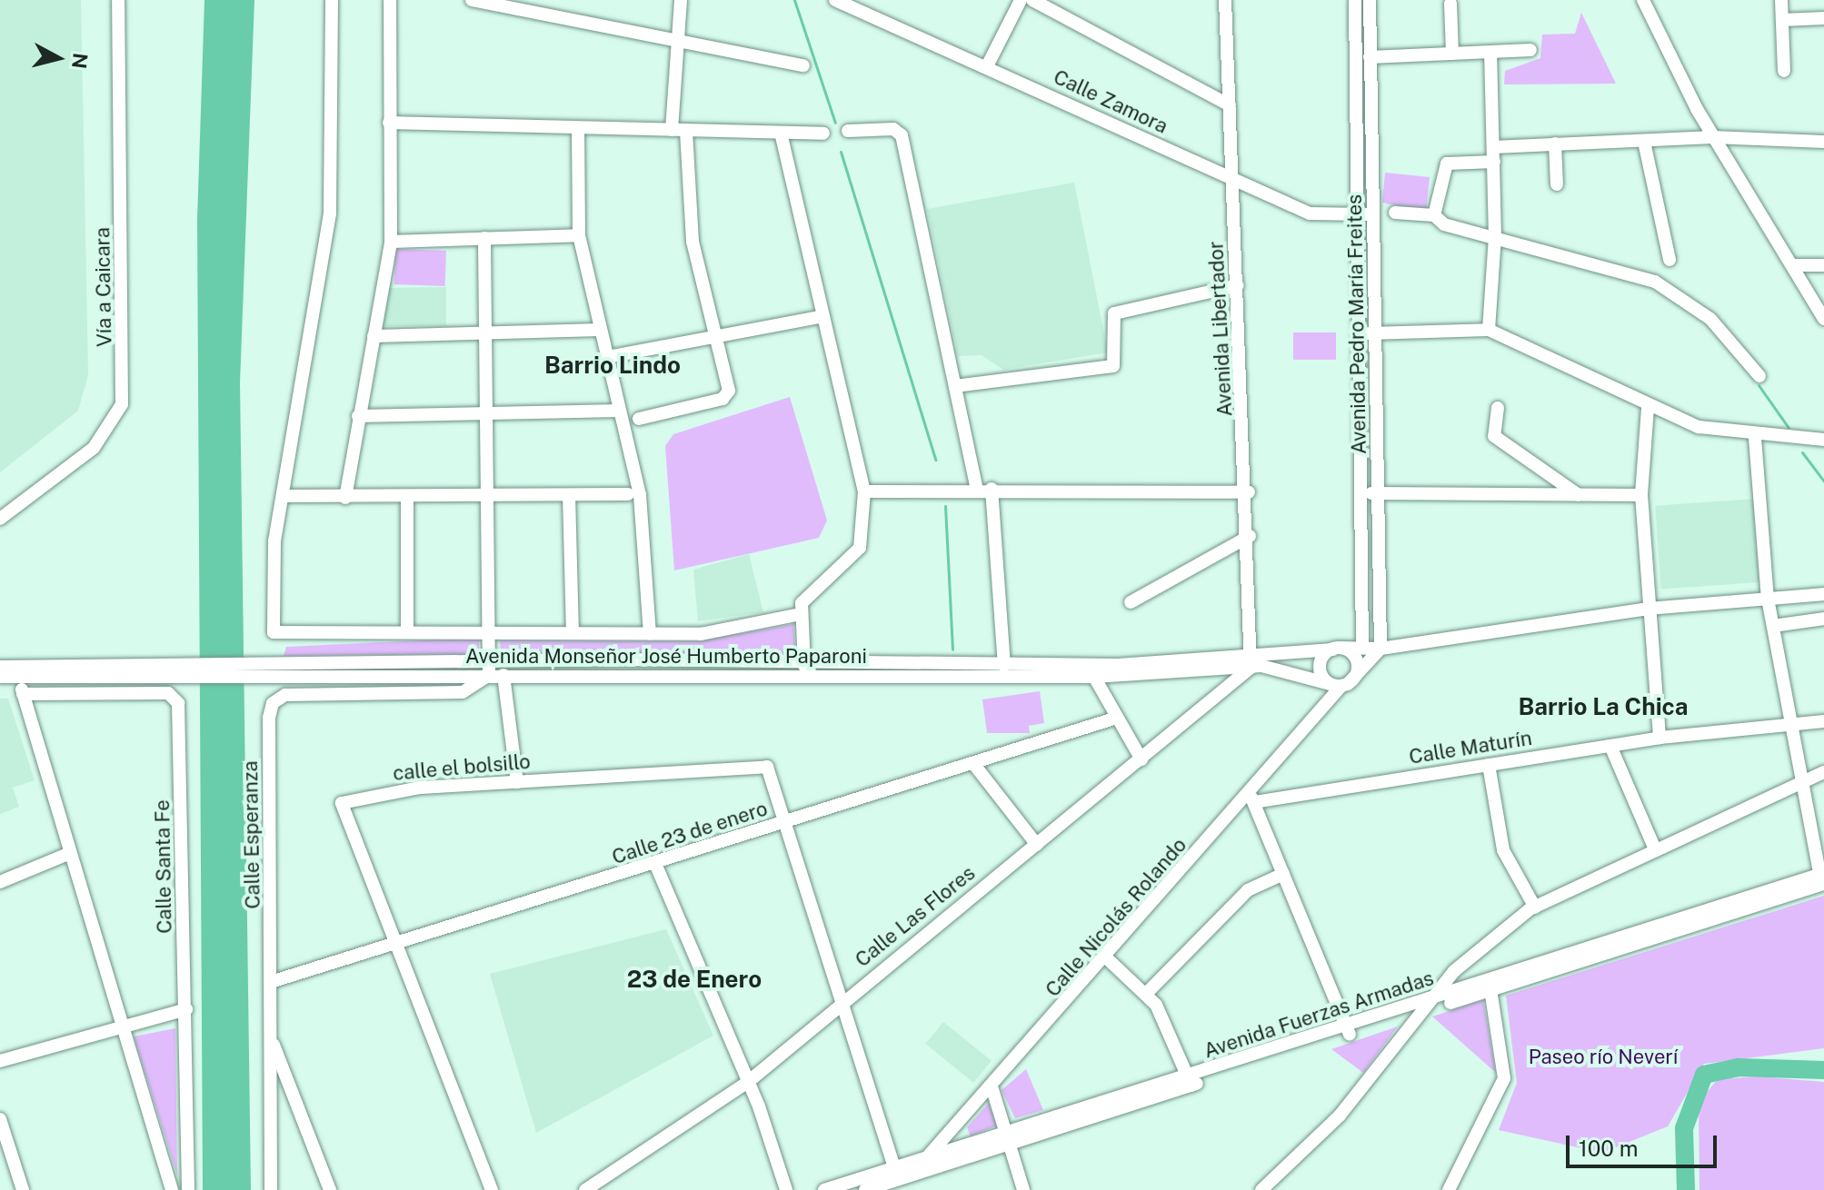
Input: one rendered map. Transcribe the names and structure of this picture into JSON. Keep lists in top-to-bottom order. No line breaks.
{"streets":{"street":["Calle Zamora","Vía a Caicara","Avenida Pedro María Freites","Avenida Libertador","Avenida Monseñor José Humberto Paparoni","Calle Maturín","calle el bolsillo","Calle 23 de enero","Calle Esperanza","Calle Santa Fe","Calle Las Flores","Calle Nicolás Rolando","Avenida Fuerzas Armadas"]},"crossings":[["Calle Zamora","Avenida Pedro María Freites"],["Calle Zamora","Avenida Libertador"],["Avenida Pedro María Freites","Avenida Monseñor José Humberto Paparoni"],["Avenida Libertador","Avenida Monseñor José Humberto Paparoni"],["Avenida Libertador","Calle Las Flores"],["Avenida Monseñor José Humberto Paparoni","Calle Esperanza"],["Avenida Monseñor José Humberto Paparoni","Calle Las Flores"],["Avenida Monseñor José Humberto Paparoni","Calle Nicolás Rolando"],["Calle Maturín","Calle Nicolás Rolando"],["calle el bolsillo","Calle 23 de enero"],["Calle 23 de enero","Calle Esperanza"],["Calle Nicolás Rolando","Avenida Fuerzas Armadas"]],"districts":["Barrio Lindo","Barrio La Chica","23 de Enero"],"parks":["Paseo río Neverí"],"scale_bar":"100 m","north":"right"}
